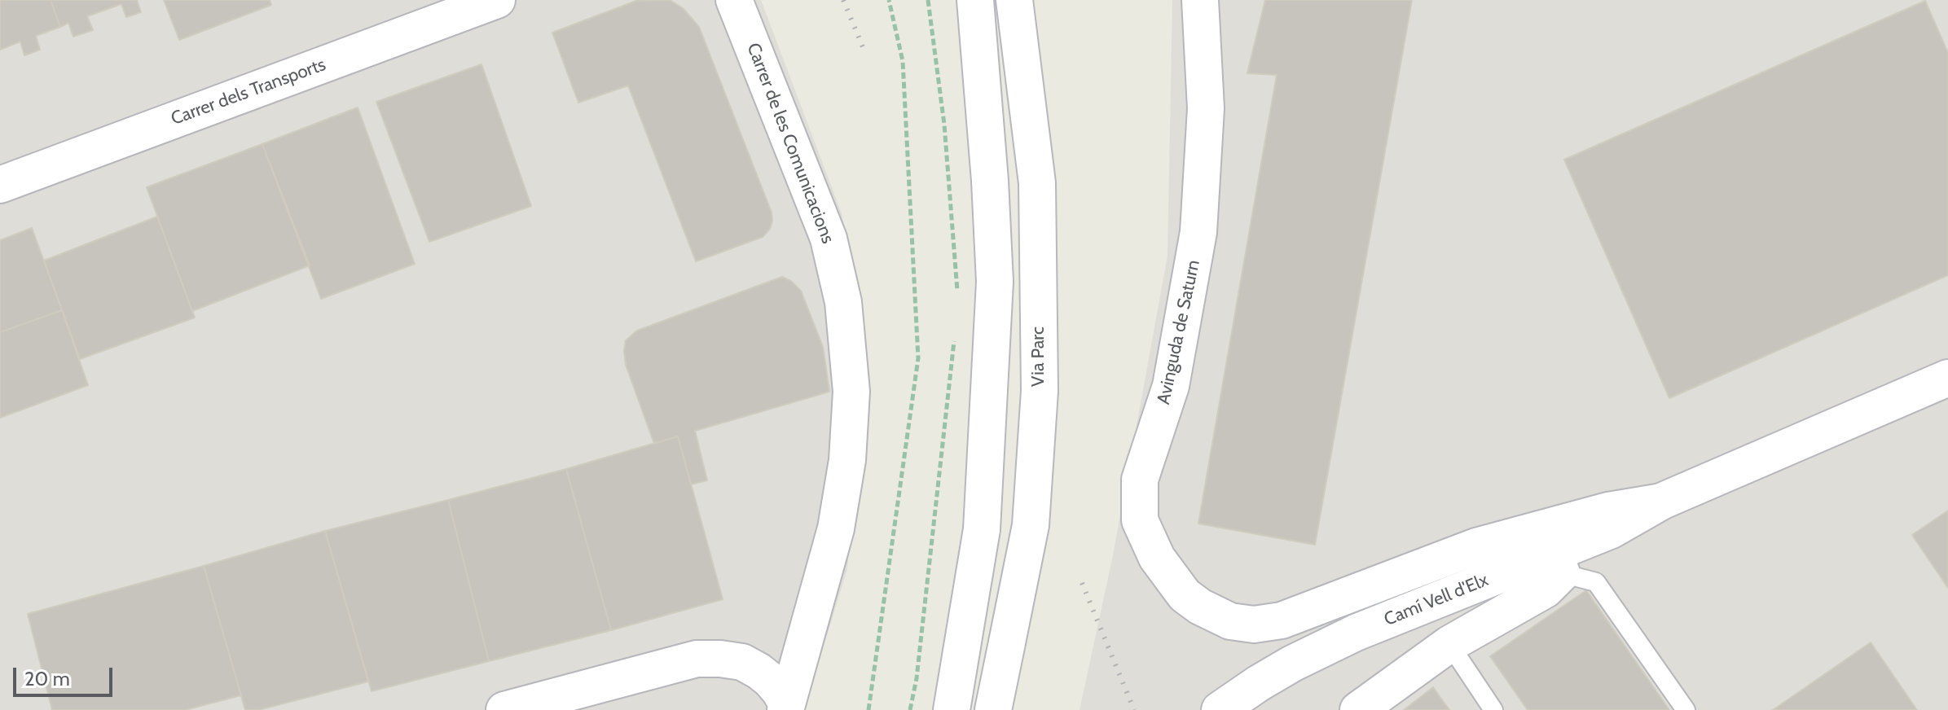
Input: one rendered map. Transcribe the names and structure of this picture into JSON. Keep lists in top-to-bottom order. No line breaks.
{"streets":{"street":["Carrer dels Transports","Carrer de les Comunicacions","Avinguda de Saturn","Via Parc","Camí Vell d'Elx"]},"crossings":[["Avinguda de Saturn","Camí Vell d'Elx"]],"scale_bar":"20 m"}
